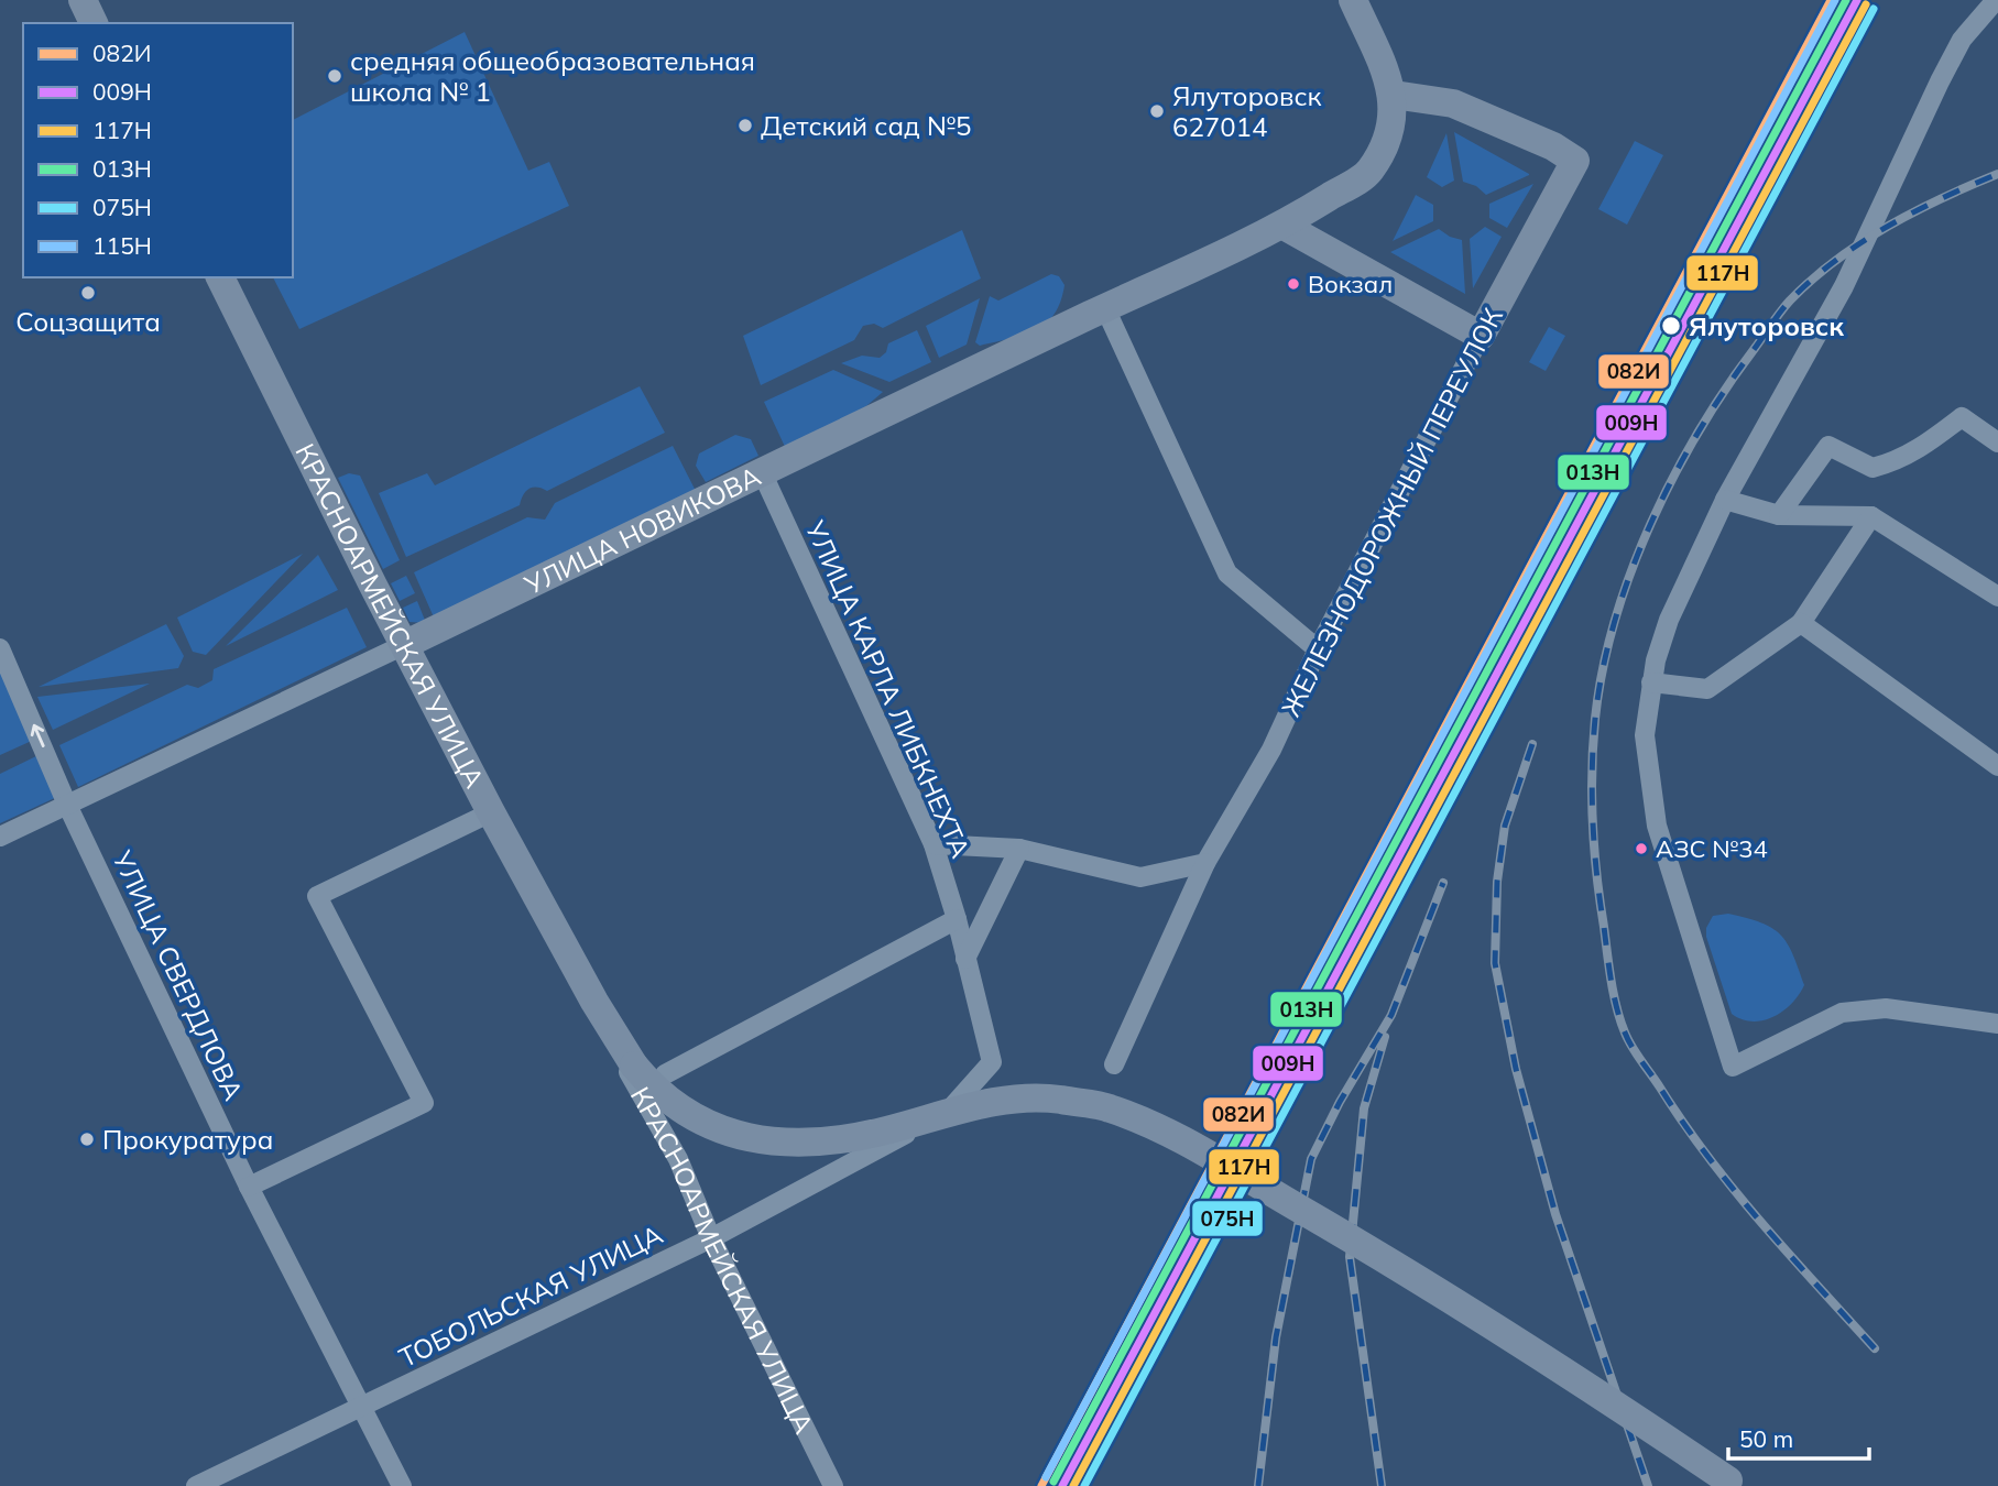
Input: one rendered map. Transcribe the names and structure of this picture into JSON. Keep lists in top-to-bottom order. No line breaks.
{"streets":{"street":["ЖЕЛЕЗНОДОРОЖНЫЙ ПЕРЕУЛОК","УЛИЦА НОВИКОВА","КРАСНОАРМЕЙСКАЯ УЛИЦА","УЛИЦА КАРЛА ЛИБКНЕХТА","УЛИЦА СВЕРДЛОВА","ТОБОЛЬСКАЯ УЛИЦА"]},"crossings":[["ЖЕЛЕЗНОДОРОЖНЫЙ ПЕРЕУЛОК","УЛИЦА НОВИКОВА"],["УЛИЦА НОВИКОВА","КРАСНОАРМЕЙСКАЯ УЛИЦА"],["УЛИЦА НОВИКОВА","УЛИЦА КАРЛА ЛИБКНЕХТА"],["УЛИЦА НОВИКОВА","УЛИЦА СВЕРДЛОВА"],["КРАСНОАРМЕЙСКАЯ УЛИЦА","ТОБОЛЬСКАЯ УЛИЦА"],["УЛИЦА КАРЛА ЛИБКНЕХТА","ТОБОЛЬСКАЯ УЛИЦА"],["УЛИЦА СВЕРДЛОВА","ТОБОЛЬСКАЯ УЛИЦА"]],"places":["средняя общеобразовательная школа № 1","Ялуторовск 627014","Детский сад №5","Вокзал","Соцзащита","Ялуторовск","АЗС №34","Прокуратура"],"lines":["transit line 082И","transit line 009Н","transit line 013Н","transit line 115Н","transit line 117Н","transit line 075Н"],"legend":["082И","009Н","117Н","013Н","075Н","115Н"],"scale_bar":"50 m"}
